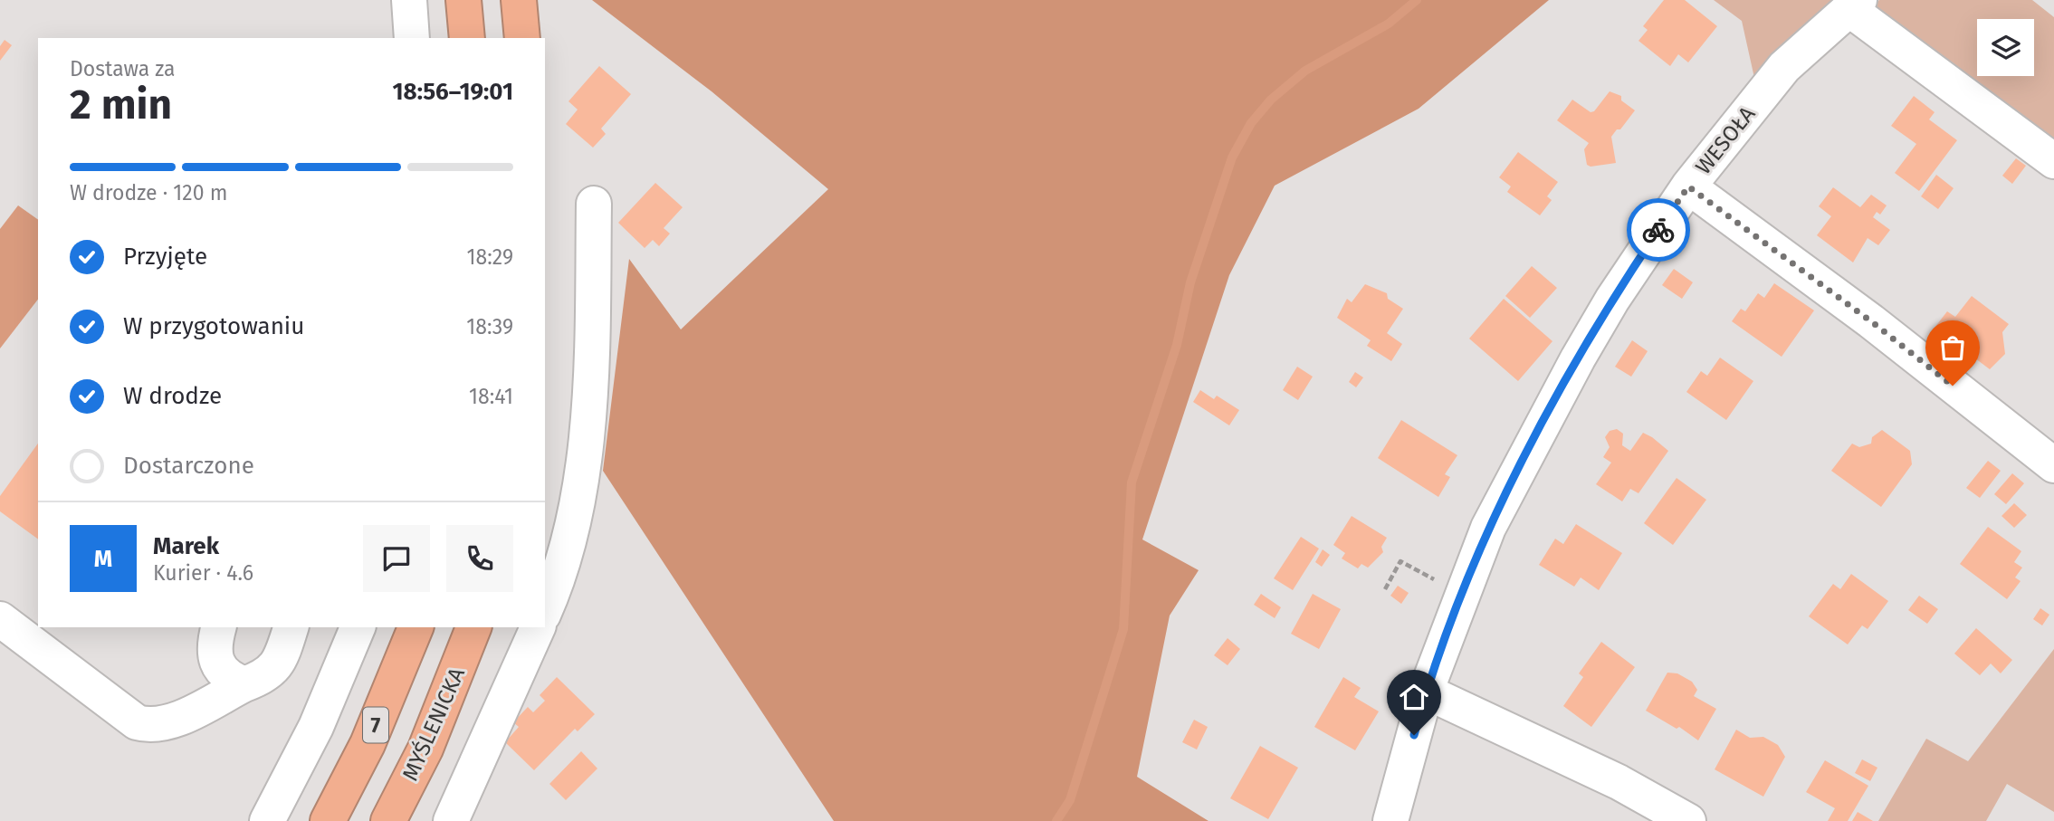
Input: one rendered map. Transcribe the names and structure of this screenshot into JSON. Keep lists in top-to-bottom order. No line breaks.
{"streets":{"highway":["MYŚLENICKA","7"],"street":["WESOŁA"]},"page":{"heading":["2 min","Dostawa za","18:56–19:01"],"panel":["Marek","Kurier · 4.6"],"bar":"W drodze · 120 m","list":[["Przyjęte","18:29"],["W przygotowaniu","18:39"],["W drodze","18:41"],"Dostarczone"],"round":"M"}}
